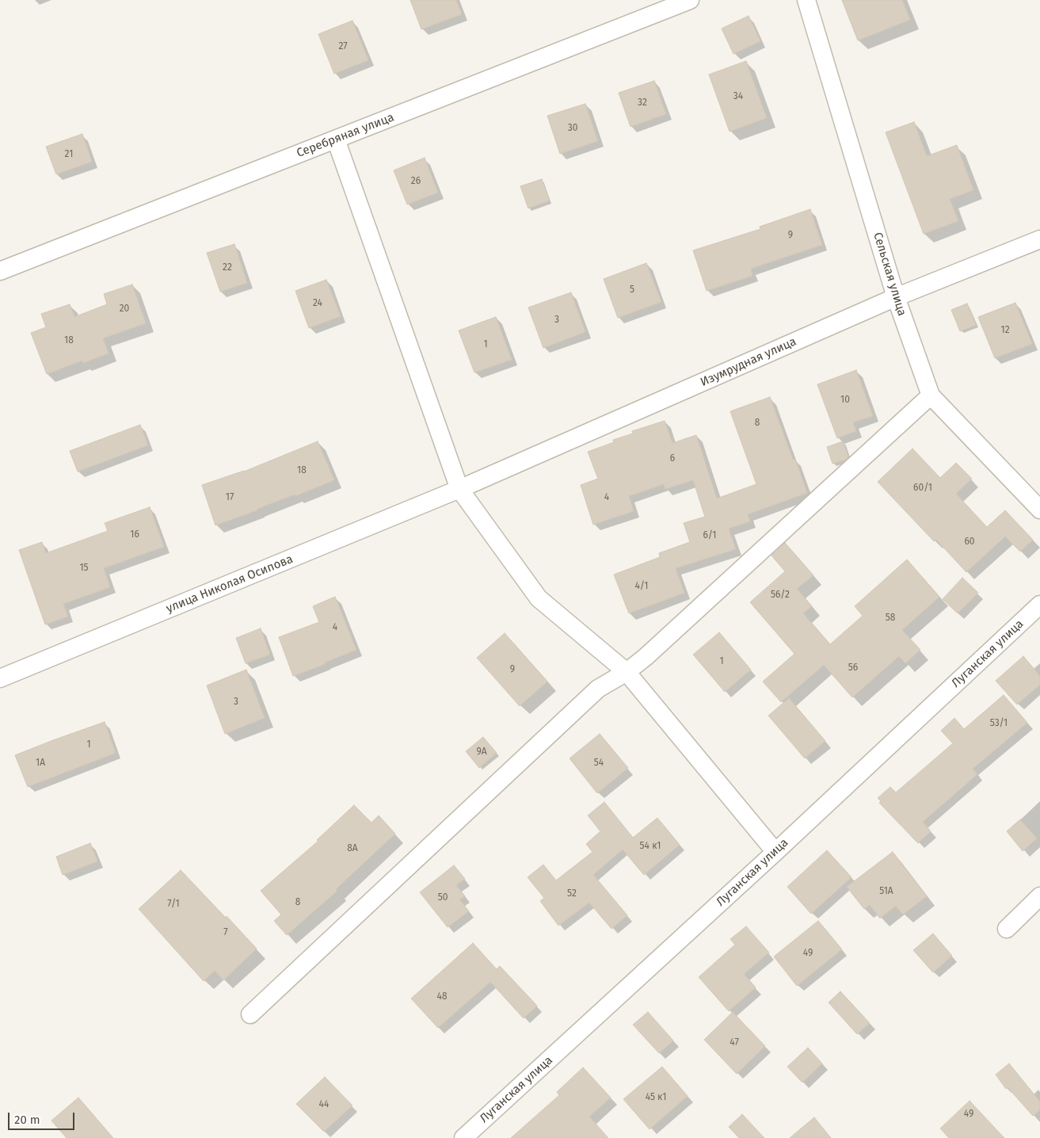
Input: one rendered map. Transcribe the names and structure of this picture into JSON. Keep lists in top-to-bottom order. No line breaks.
{"streets":{"street":["Серебряная улица","Сельская улица","Изумрудная улица","улица Николая Осипова","Луганская улица"]},"crossings":[["Сельская улица","Изумрудная улица"],["Изумрудная улица","улица Николая Осипова"]],"house_numbers":["27","34","32","30","21","26","9","22","5","24","20","3","12","18","1","10","8","6","18","60/1","17","4","16","6/1","60","15","4/1","56/2","58","4","1","56","9","3","53/1","1","9А","1А","54","54 к1","8А","51А","52","50","8","7/1","7","49","48","47","45 к1","44","49"],"scale_bar":"20 m"}
